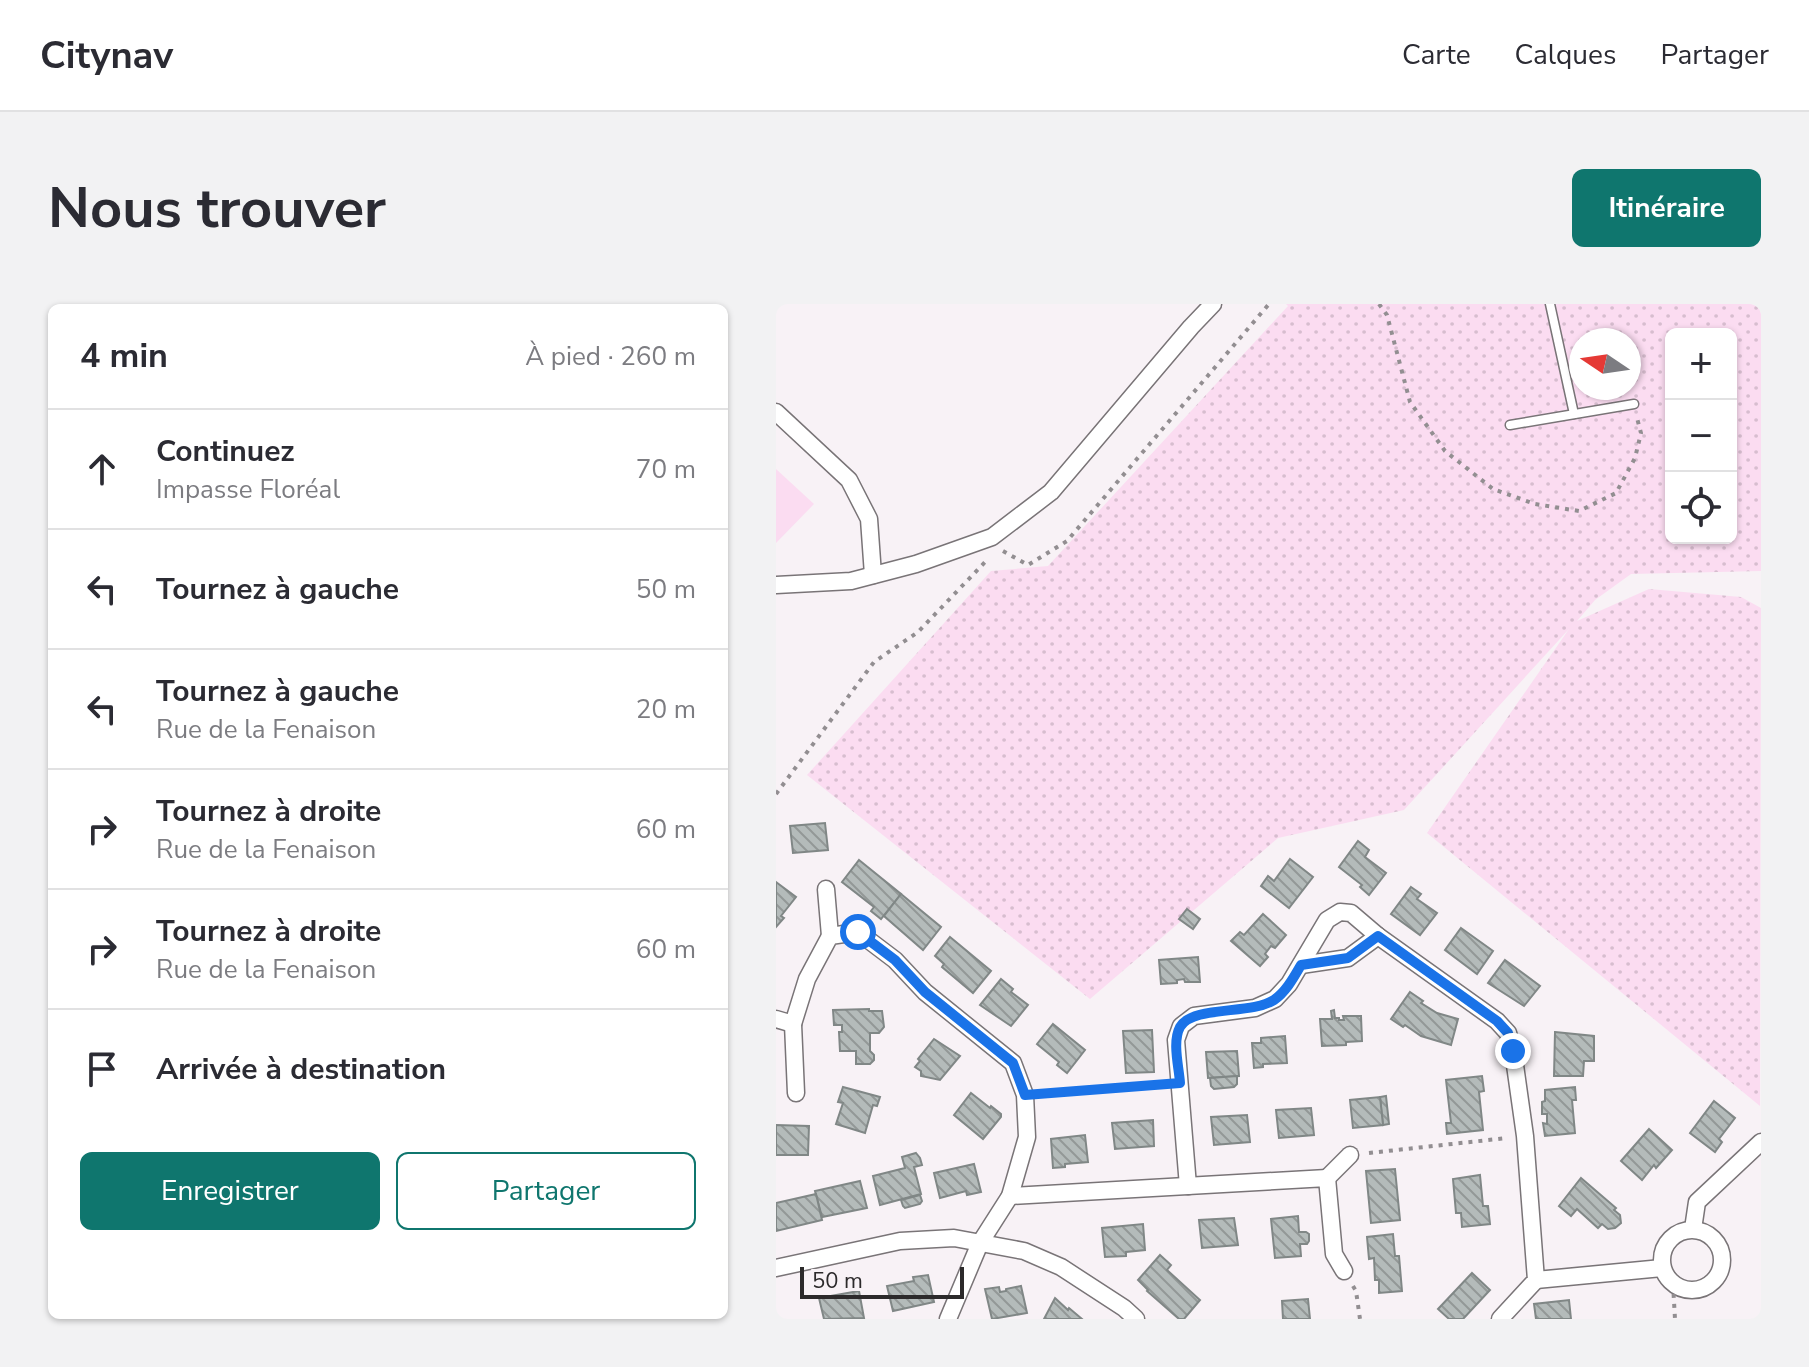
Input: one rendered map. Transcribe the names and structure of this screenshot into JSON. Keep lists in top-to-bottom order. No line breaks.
{"scale_bar":"50 m","north":"left","page":{"header":"Citynav","nav":["Carte","Calques","Partager"],"buttons":["Itinéraire",["Enregistrer","Partager"]],"title":"Nous trouver","heading":["4 min","À pied · 260 m"],"map_buttons":["+","−"],"list":[["Continuez","Impasse Floréal","70 m"],["Tournez à gauche","50 m"],["Tournez à gauche","Rue de la Fenaison","20 m"],["Tournez à droite","Rue de la Fenaison","60 m"],["Tournez à droite","Rue de la Fenaison","60 m"],"Arrivée à destination"],"scale":"50 m"}}
